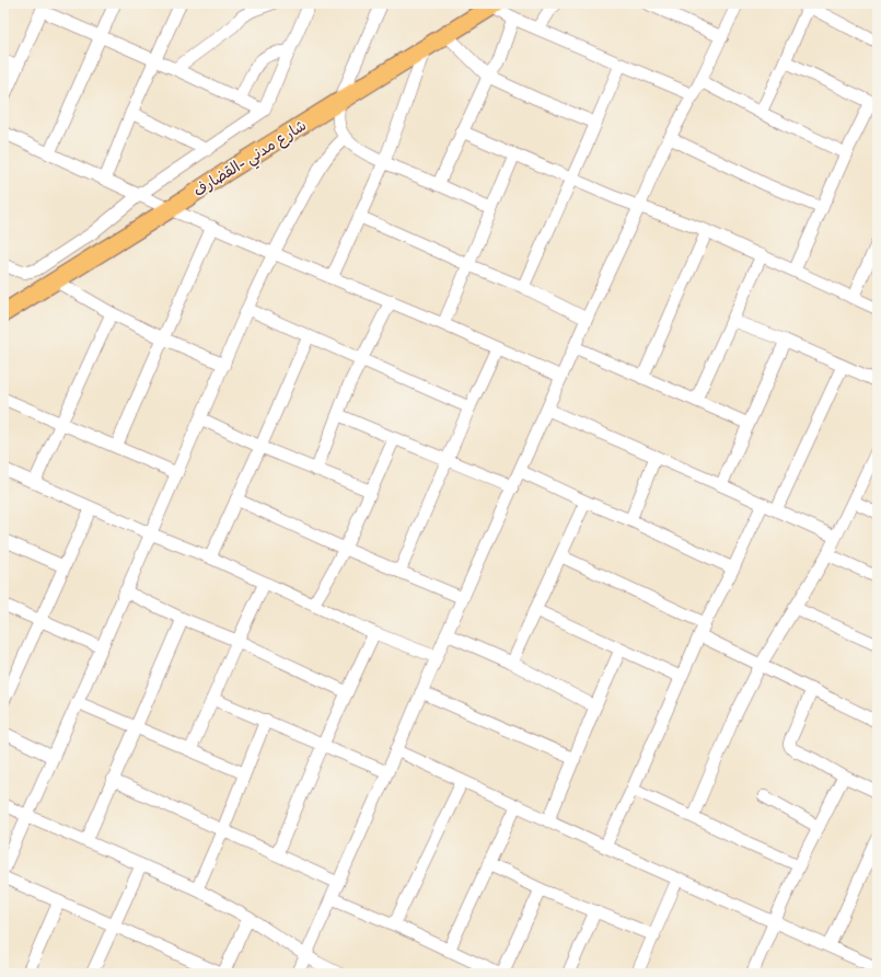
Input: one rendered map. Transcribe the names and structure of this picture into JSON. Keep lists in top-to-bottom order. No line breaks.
{"streets":{"highway":["شارع مدني -القضارف"]}}
